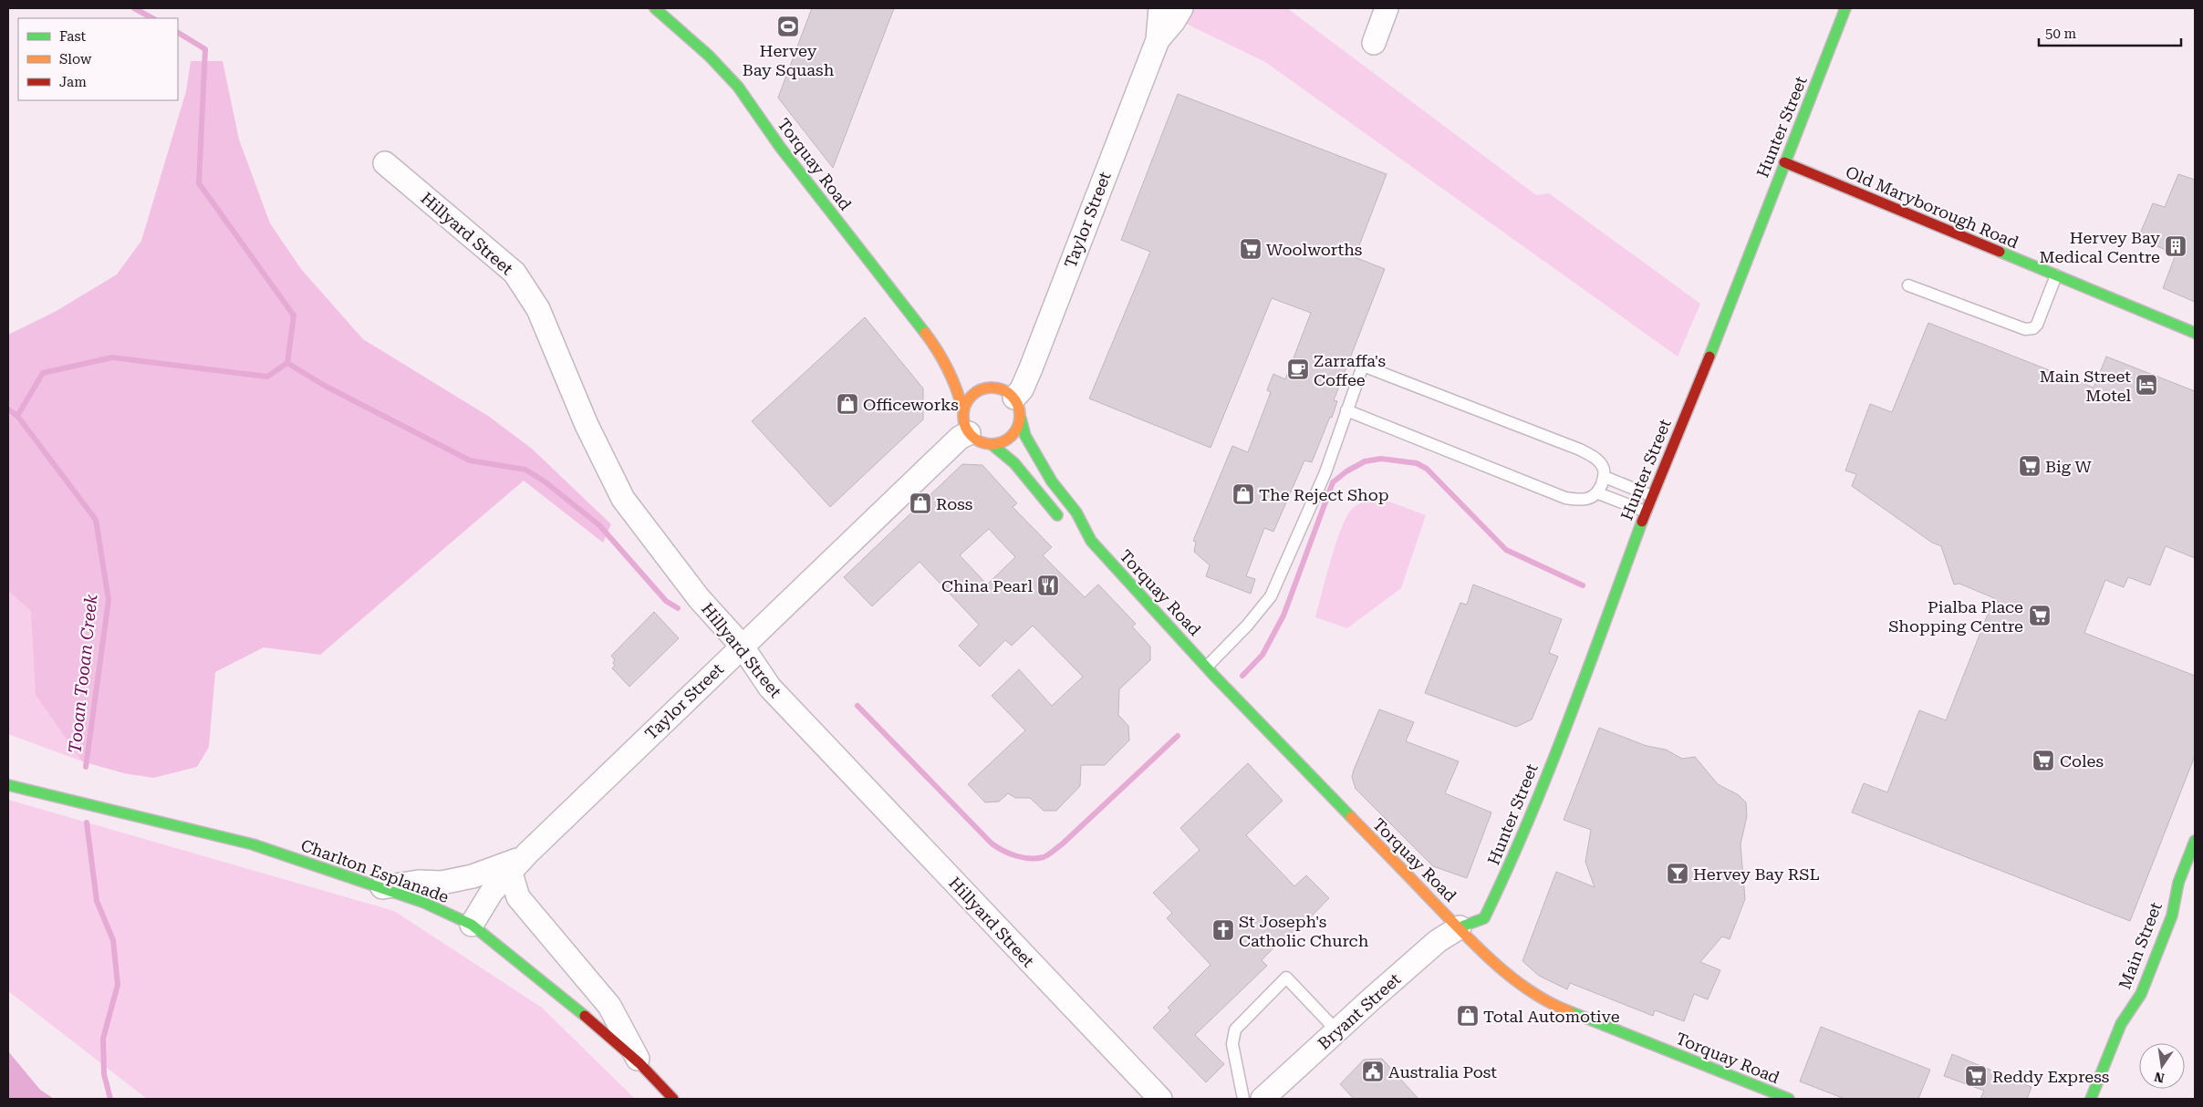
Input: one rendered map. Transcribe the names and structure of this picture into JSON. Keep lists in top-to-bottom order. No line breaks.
{"streets":{"street":["Hunter Street","Torquay Road","Old Maryborough Road","Taylor Street","Hillyard Street","Charlton Esplanade","Main Street","Bryant Street"]},"crossings":[["Hunter Street","Torquay Road"],["Hunter Street","Old Maryborough Road"],["Hunter Street","Bryant Street"],["Torquay Road","Taylor Street"],["Torquay Road","Bryant Street"],["Taylor Street","Hillyard Street"],["Taylor Street","Charlton Esplanade"]],"water":["Tooan Tooan Creek"],"places":{"sports":["Hervey Bay Squash"],"building":["Hervey Bay Medical Centre"],"supermarket":["Woolworths","Big W","Pialba Place Shopping Centre","Coles","Reddy Express"],"cafe":["Zarraffa's Coffee"],"hotel":["Main Street Motel"],"shop":["Officeworks","The Reject Shop","Ross","Total Automotive"],"restaurant":["China Pearl"],"bar":["Hervey Bay RSL"],"church":["St Joseph's Catholic Church"],"public building":["Australia Post"]},"legend":["Fast","Slow","Jam"],"scale_bar":"50 m","north":"bottom"}
